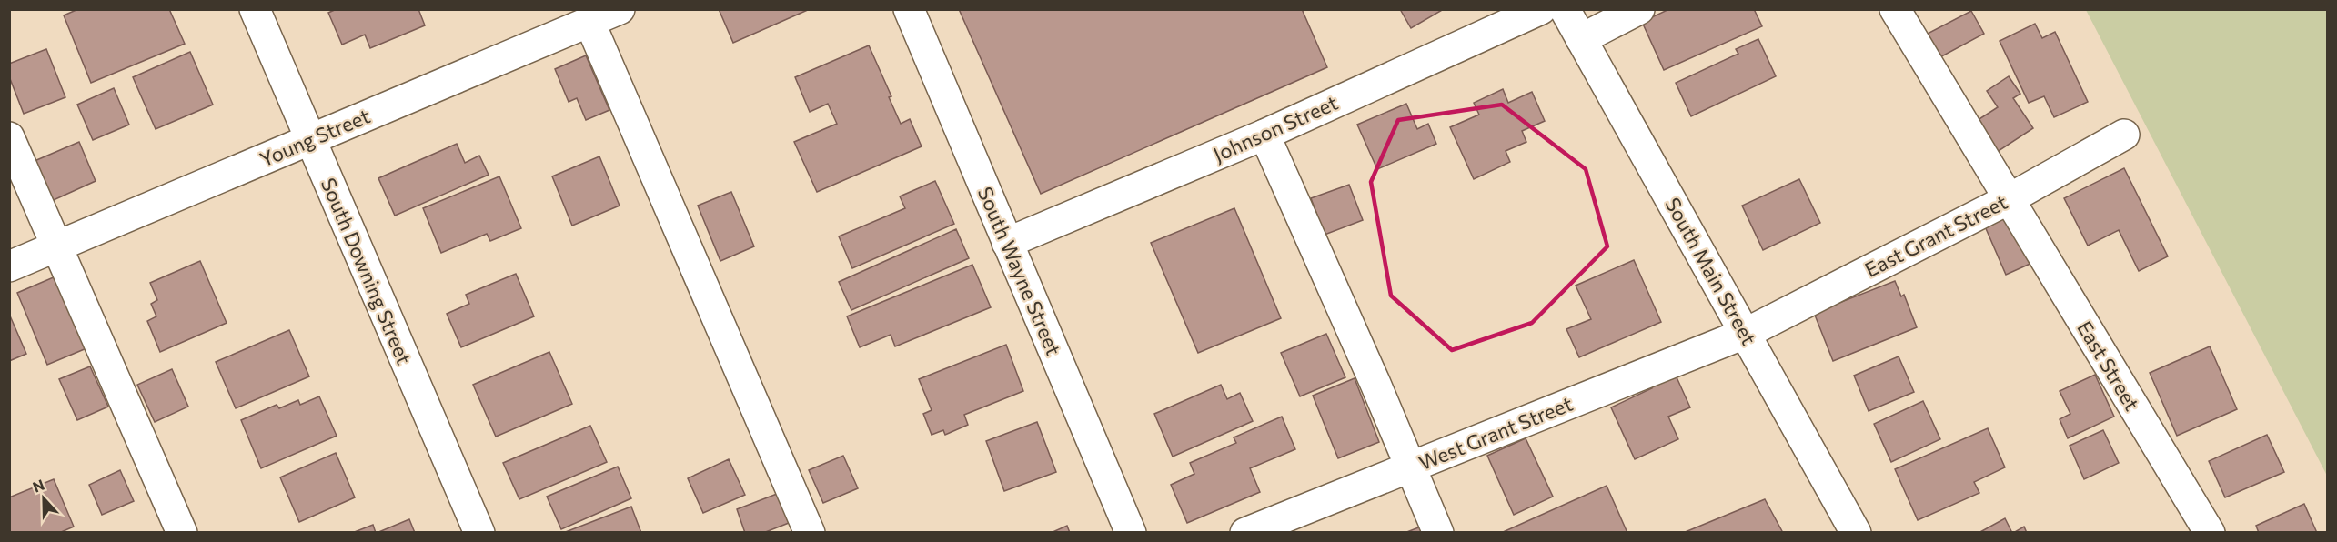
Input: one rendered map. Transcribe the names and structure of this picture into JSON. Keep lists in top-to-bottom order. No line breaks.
{"streets":{"street":["Johnson Street","Young Street","East Grant Street","South Downing Street","South Wayne Street","South Main Street","East Street","West Grant Street"]},"crossings":[["Johnson Street","South Wayne Street"],["Young Street","South Downing Street"],["East Grant Street","South Main Street"],["East Grant Street","East Street"],["East Grant Street","West Grant Street"],["South Main Street","West Grant Street"]],"north":"top"}
